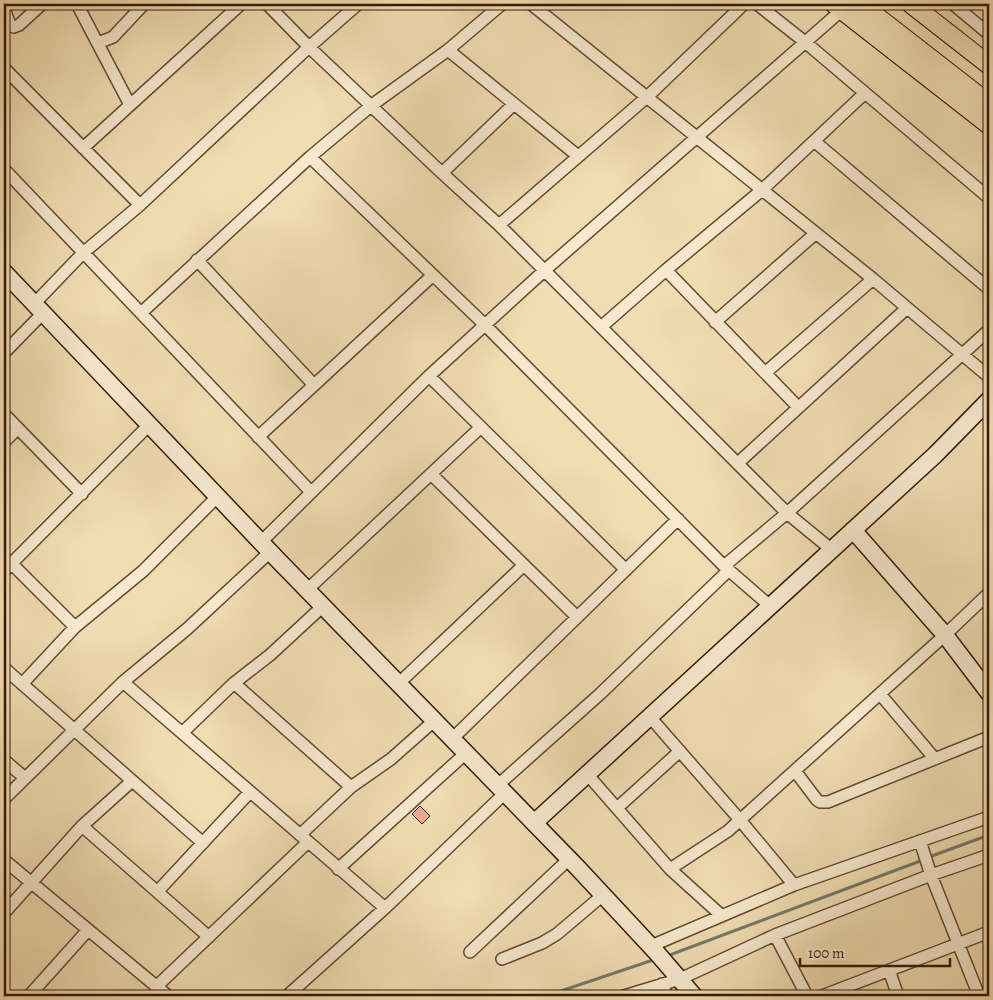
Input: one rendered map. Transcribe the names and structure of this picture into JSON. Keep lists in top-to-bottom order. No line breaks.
{"scale_bar":"100 m"}
